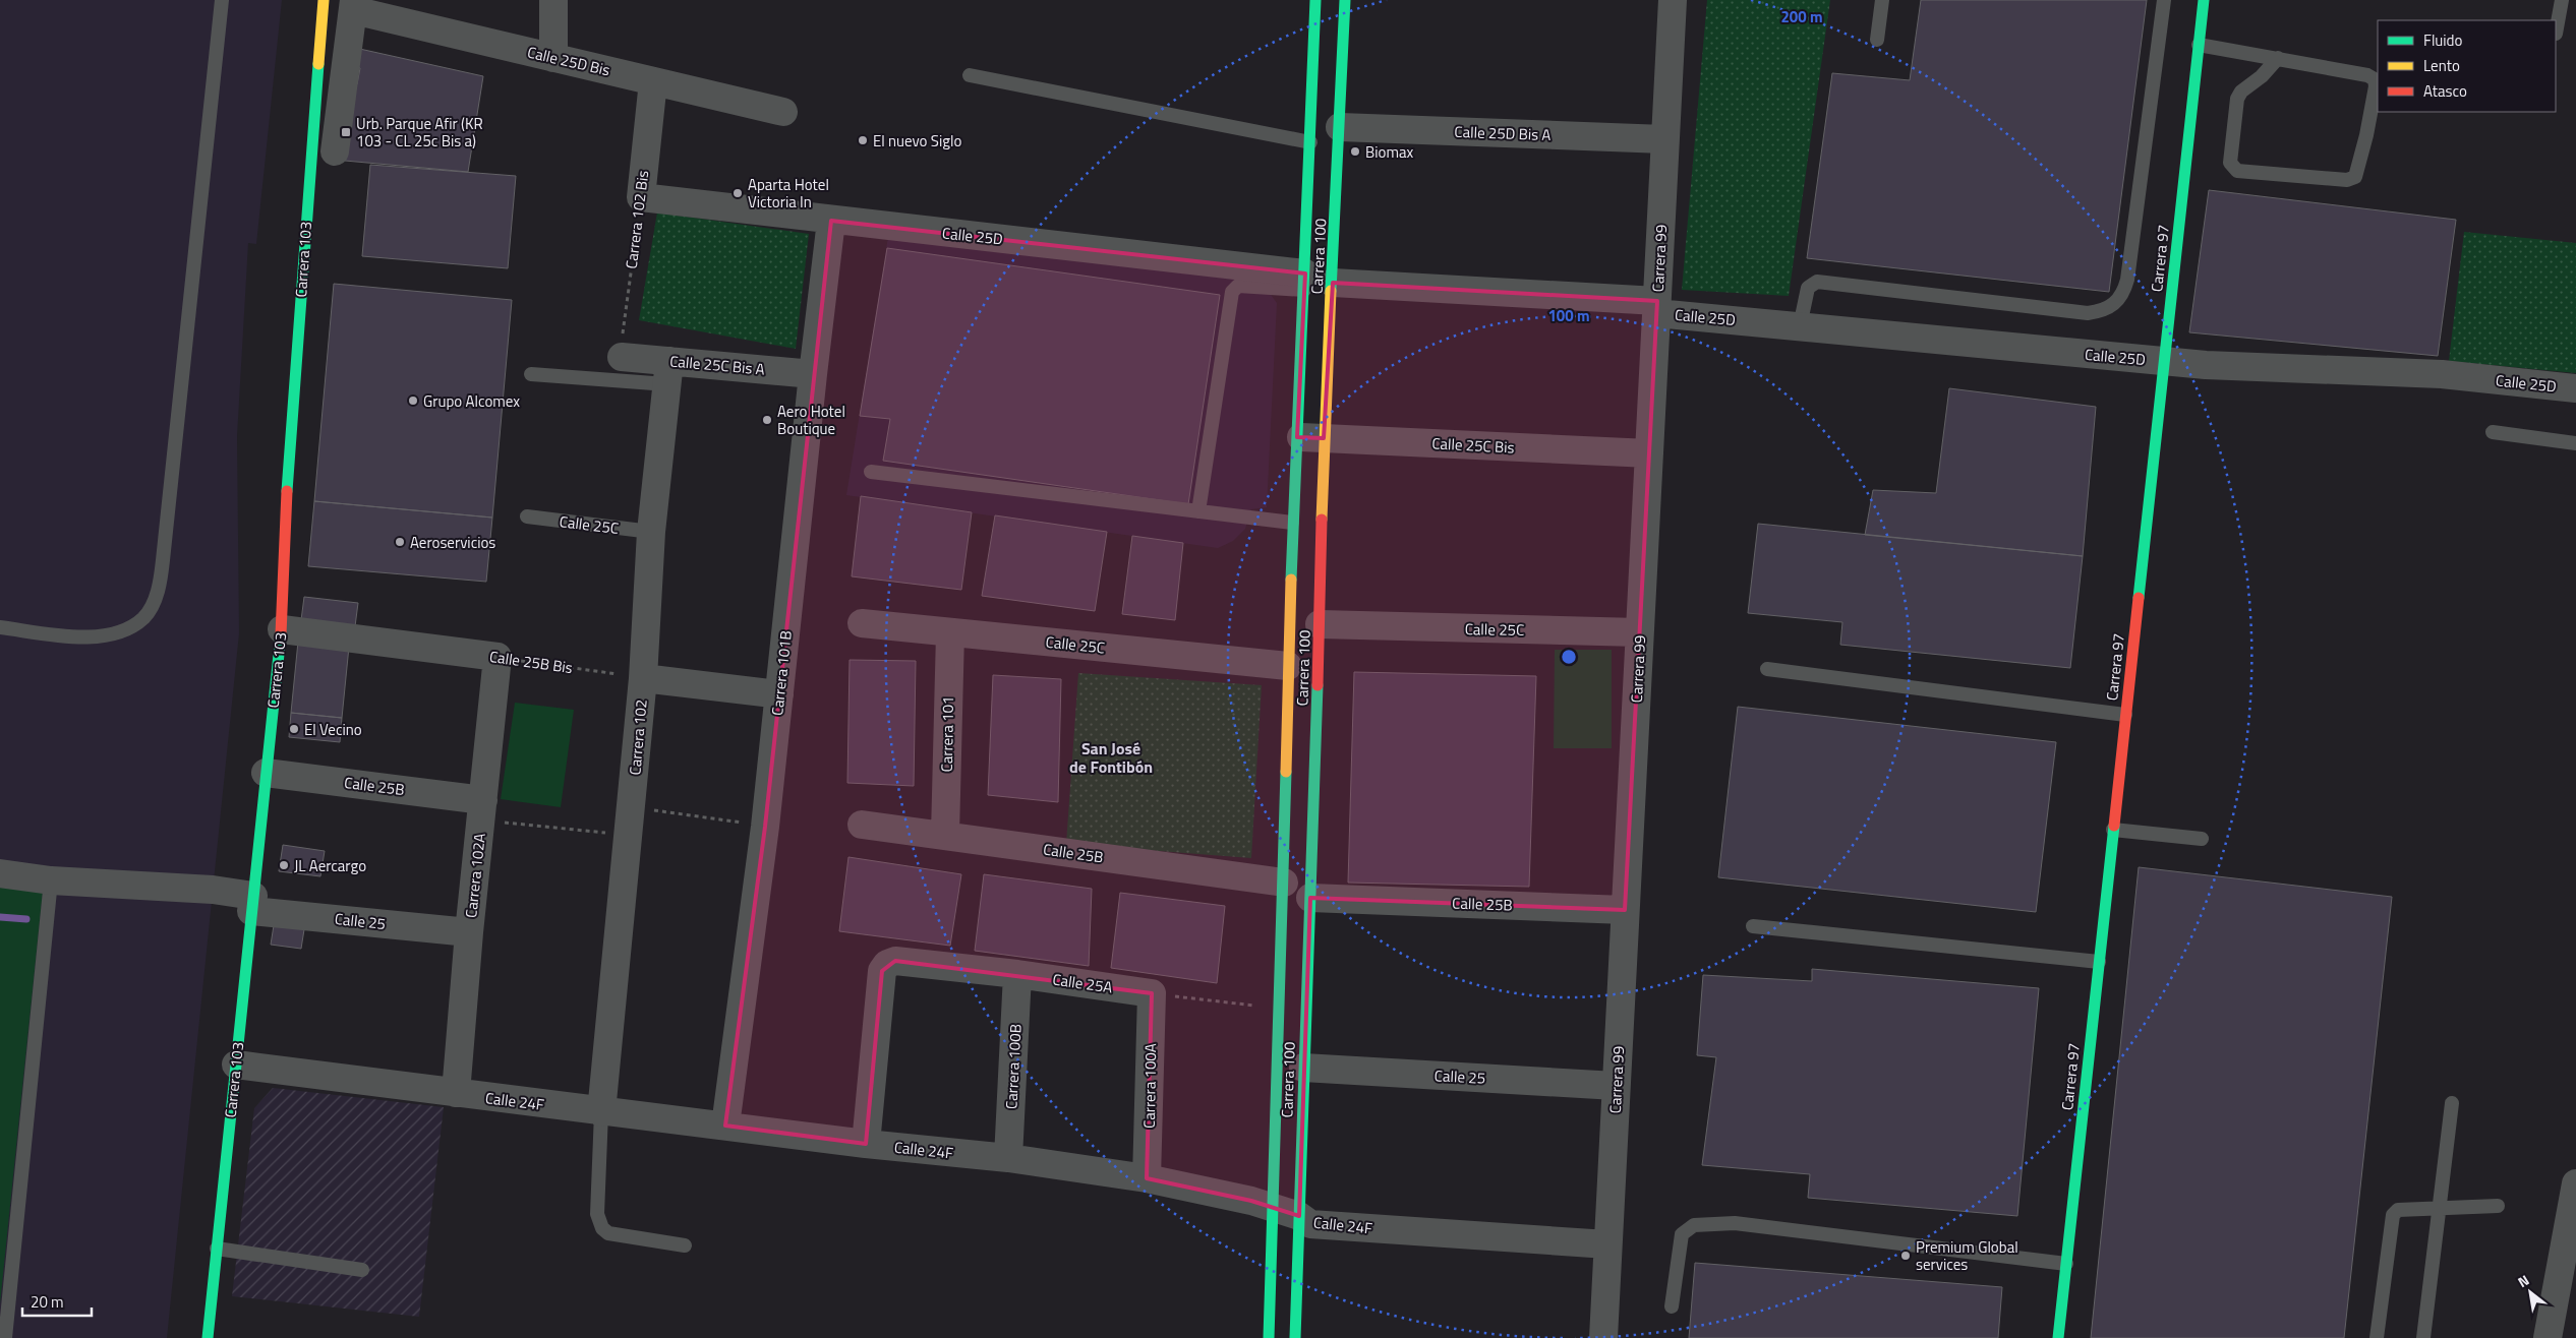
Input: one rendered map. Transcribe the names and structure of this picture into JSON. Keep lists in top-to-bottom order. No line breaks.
{"streets":{"main road":["Carrera 100","Carrera 97","Carrera 103"],"street":["Calle 25D Bis","Calle 25D Bis A","Carrera 102 Bis","Calle 25D","Carrera 99","Calle 25C Bis A","Calle 25C Bis","Calle 25C","Calle 25B Bis","Carrera 101B","Carrera 101","Carrera 102","Calle 25B","Carrera 102A","Calle 25","Calle 25A","Carrera 100B","Carrera 100A","Calle 24F"]},"crossings":[["Calle 25D Bis","Carrera 102 Bis"],["Calle 25D Bis A","Carrera 100"],["Calle 25D Bis A","Carrera 99"],["Carrera 102 Bis","Calle 25D"],["Carrera 102 Bis","Calle 25C Bis A"],["Calle 25D","Carrera 100"],["Calle 25D","Carrera 99"],["Calle 25D","Carrera 97"],["Calle 25D","Carrera 101B"],["Carrera 100","Calle 25C Bis"],["Carrera 100","Calle 25C"],["Carrera 100","Calle 25B"],["Carrera 100","Calle 25"],["Carrera 100","Calle 24F"],["Carrera 99","Calle 25C Bis"],["Carrera 99","Calle 25C"],["Carrera 99","Calle 25B"],["Carrera 99","Calle 25"],["Carrera 99","Calle 24F"],["Carrera 103","Calle 25B Bis"],["Carrera 103","Calle 25B"],["Carrera 103","Calle 25"],["Carrera 103","Calle 24F"],["Calle 25C Bis A","Carrera 101B"],["Calle 25C Bis A","Carrera 102"],["Calle 25C","Carrera 101"],["Calle 25C","Carrera 102"],["Calle 25B Bis","Carrera 102"],["Calle 25B Bis","Carrera 102A"],["Carrera 101B","Calle 24F"],["Carrera 101","Calle 25B"],["Carrera 102","Calle 24F"],["Calle 25B","Carrera 102A"],["Carrera 102A","Calle 25"],["Carrera 102A","Calle 24F"],["Calle 25A","Carrera 100B"],["Calle 25A","Carrera 100A"],["Calle 25A","Calle 24F"],["Carrera 100B","Calle 24F"],["Carrera 100A","Calle 24F"]],"districts":["San José de Fontibón"],"places":{"transit":["Urb. Parque Afir (KR 103 - CL 25c Bis a)"],"other":["El nuevo Siglo","Biomax","Aparta Hotel Victoria In","Grupo Alcomex","Aero Hotel Boutique","Aeroservicios","El Vecino","JL Aercargo","Premium Global services"]},"legend":["Fluido","Lento","Atasco"],"scale_bar":"20 m","north":"top left","rings":["200 m","100 m"]}
